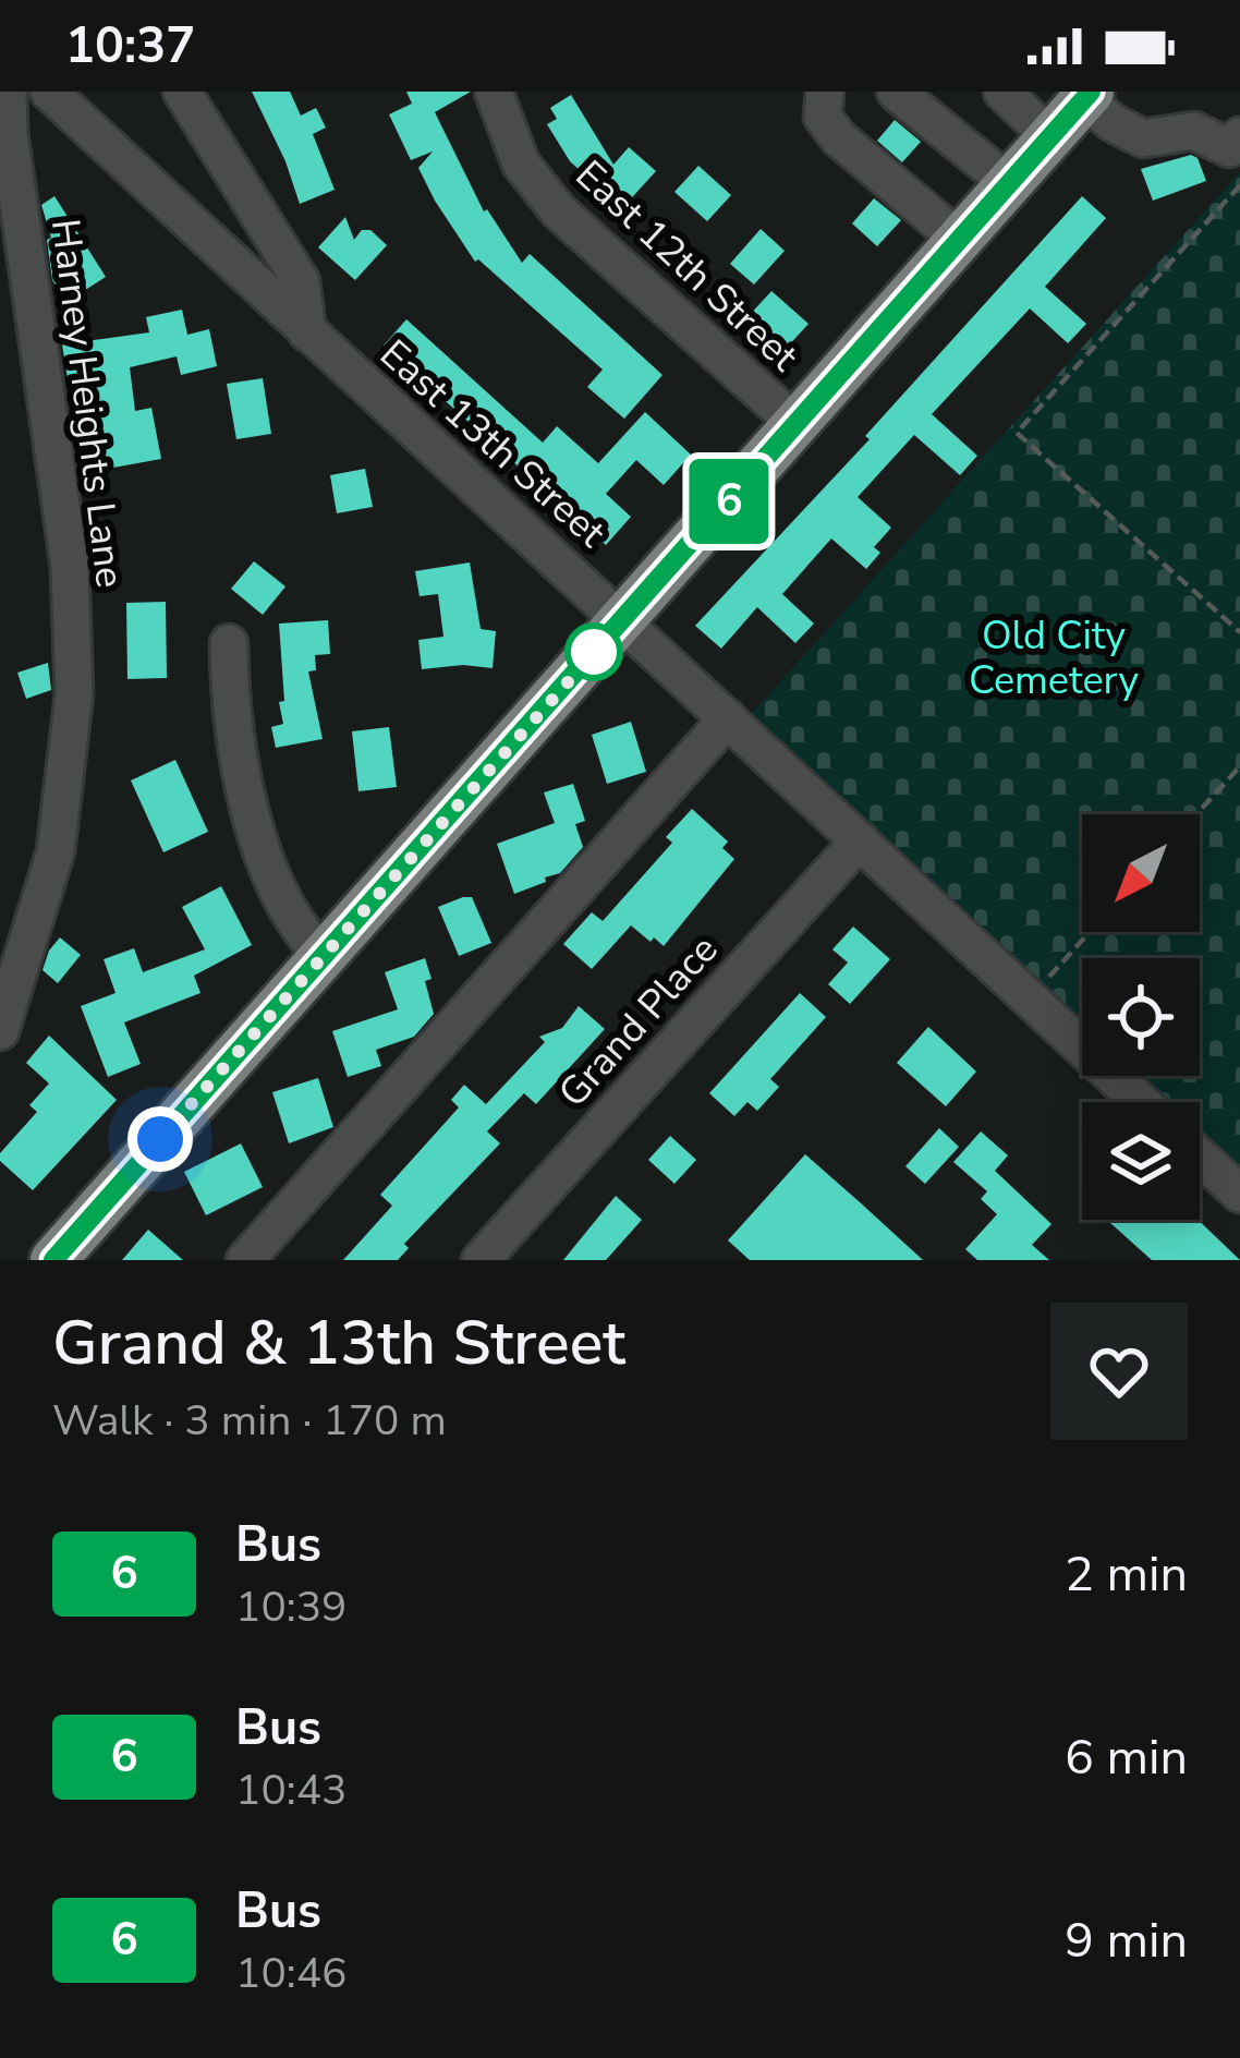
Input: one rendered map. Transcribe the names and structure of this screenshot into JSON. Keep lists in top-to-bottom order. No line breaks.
{"streets":{"street":["East 12th Street","Harney Heights Lane","East 13th Street","Grand Place"]},"crossings":[["East 13th Street","Grand Place"]],"parks":["Old City Cemetery"],"lines":["bus line 6"],"north":"bottom left","page":{"status":"10:37","on_map":"6","heading":["Grand & 13th Street","Walk · 3 min · 170 m"],"list":[{"mark":"6","name":"Bus","note":"10:39","value":"2 min"},{"mark":"6","name":"Bus","note":"10:43","value":"6 min"},{"mark":"6","name":"Bus","note":"10:46","value":"9 min"}]}}
